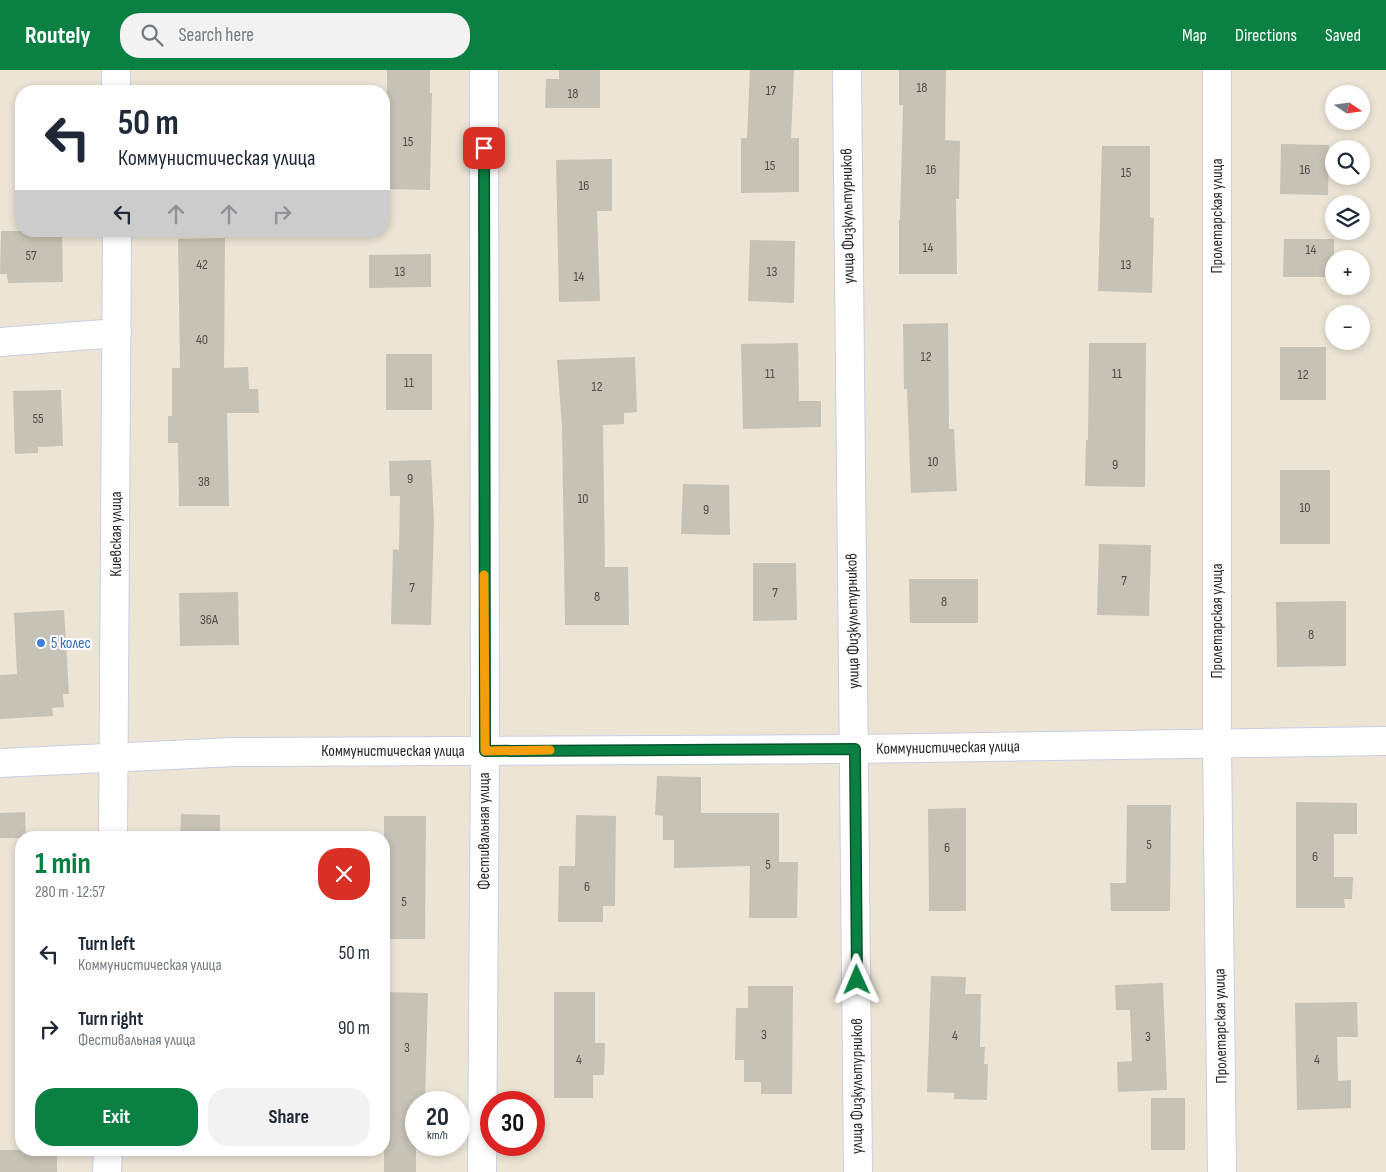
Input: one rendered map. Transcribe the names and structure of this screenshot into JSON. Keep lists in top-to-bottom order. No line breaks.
{"streets":{"street":["улица Физкультурников","Пролетарская улица","Киевская улица","Коммунистическая улица","Фестивальная улица"]},"crossings":[["улица Физкультурников","Коммунистическая улица"],["Пролетарская улица","Коммунистическая улица"],["Киевская улица","Коммунистическая улица"],["Коммунистическая улица","Фестивальная улица"]],"places":["5 колес"],"house_numbers":["18","17","18","15","15","16","16","15","16","14","14","57","42","13","13","13","14","40","12","11","11","12","11","12","55","10","9","9","38","10","10","9","7","7","7","8","8","36А","8","5","6","6","5","6","5","3","4","3","3","4","4"],"north":"right","page":{"header":"Routely","search":"Search here","nav":["Map","Directions","Saved"],"map_buttons":["+","−"],"turn":["50 m","Коммунистическая улица"],"heading":["1 min","280 m · 12:57"],"list":[{"name":"Turn left","note":"Коммунистическая улица","value":"50 m"},{"name":"Turn right","note":"Фестивальная улица","value":"90 m"}],"buttons":["Exit","Share"],"speed":"20 km/h","limit":"30"}}
